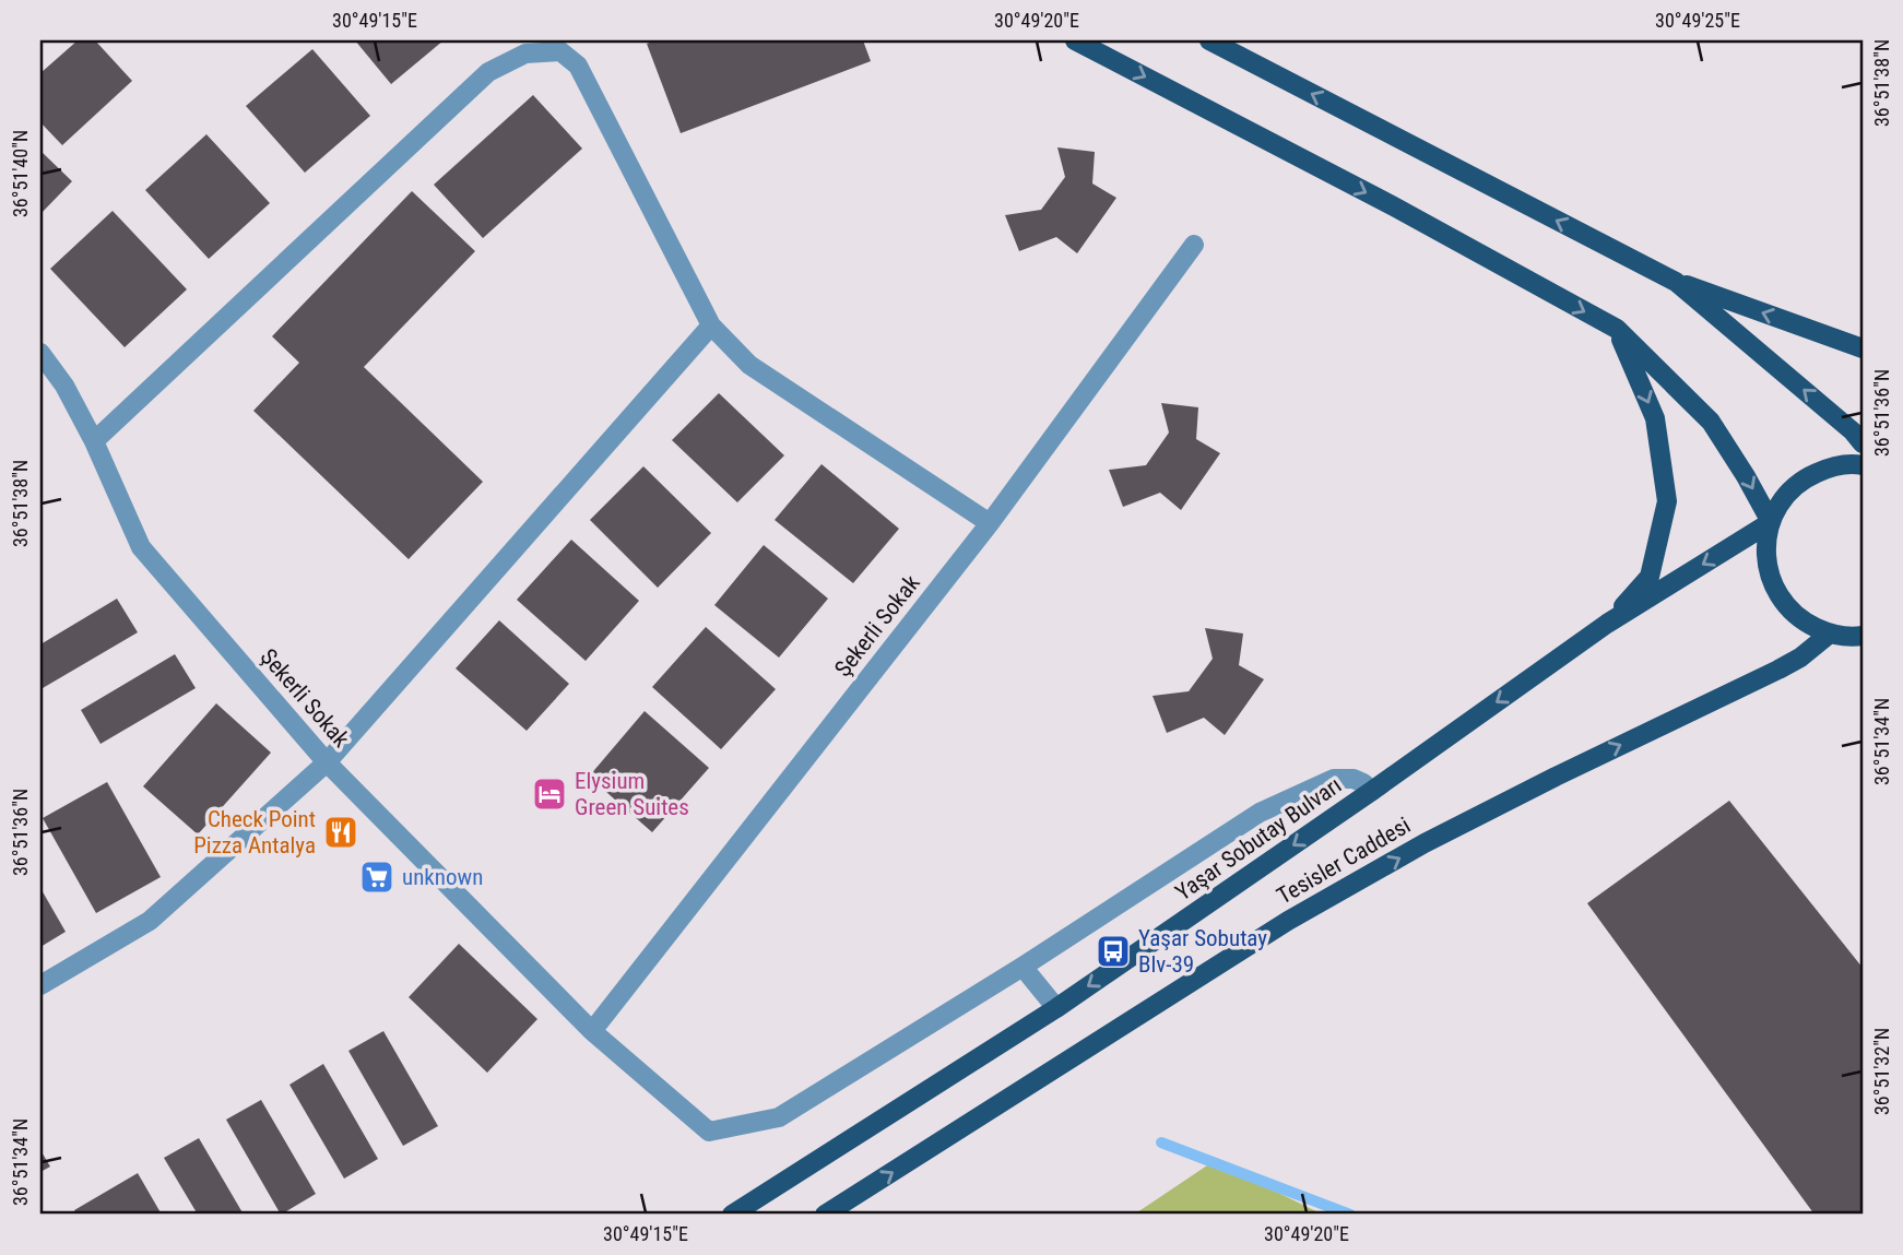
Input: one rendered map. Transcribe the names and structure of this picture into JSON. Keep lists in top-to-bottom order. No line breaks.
{"streets":{"main road":["Yaşar Sobutay Bulvarı","Tesisler Caddesi"],"street":["Şekerli Sokak"]},"crossings":[["Şekerli Sokak","Yaşar Sobutay Bulvarı"]],"one_way":["Yaşar Sobutay Bulvarı","Tesisler Caddesi"],"places":{"hotel":["Elysium Green Suites"],"restaurant":["Check Point Pizza Antalya"],"supermarket":["unknown"],"bus stop":["Yaşar Sobutay Blv-39"]},"coordinates":["30°49'15\"E","30°49'20\"E","30°49'25\"E","36°51'38\"N","36°51'40\"N","36°51'36\"N","36°51'34\"N","36°51'32\"N"]}
